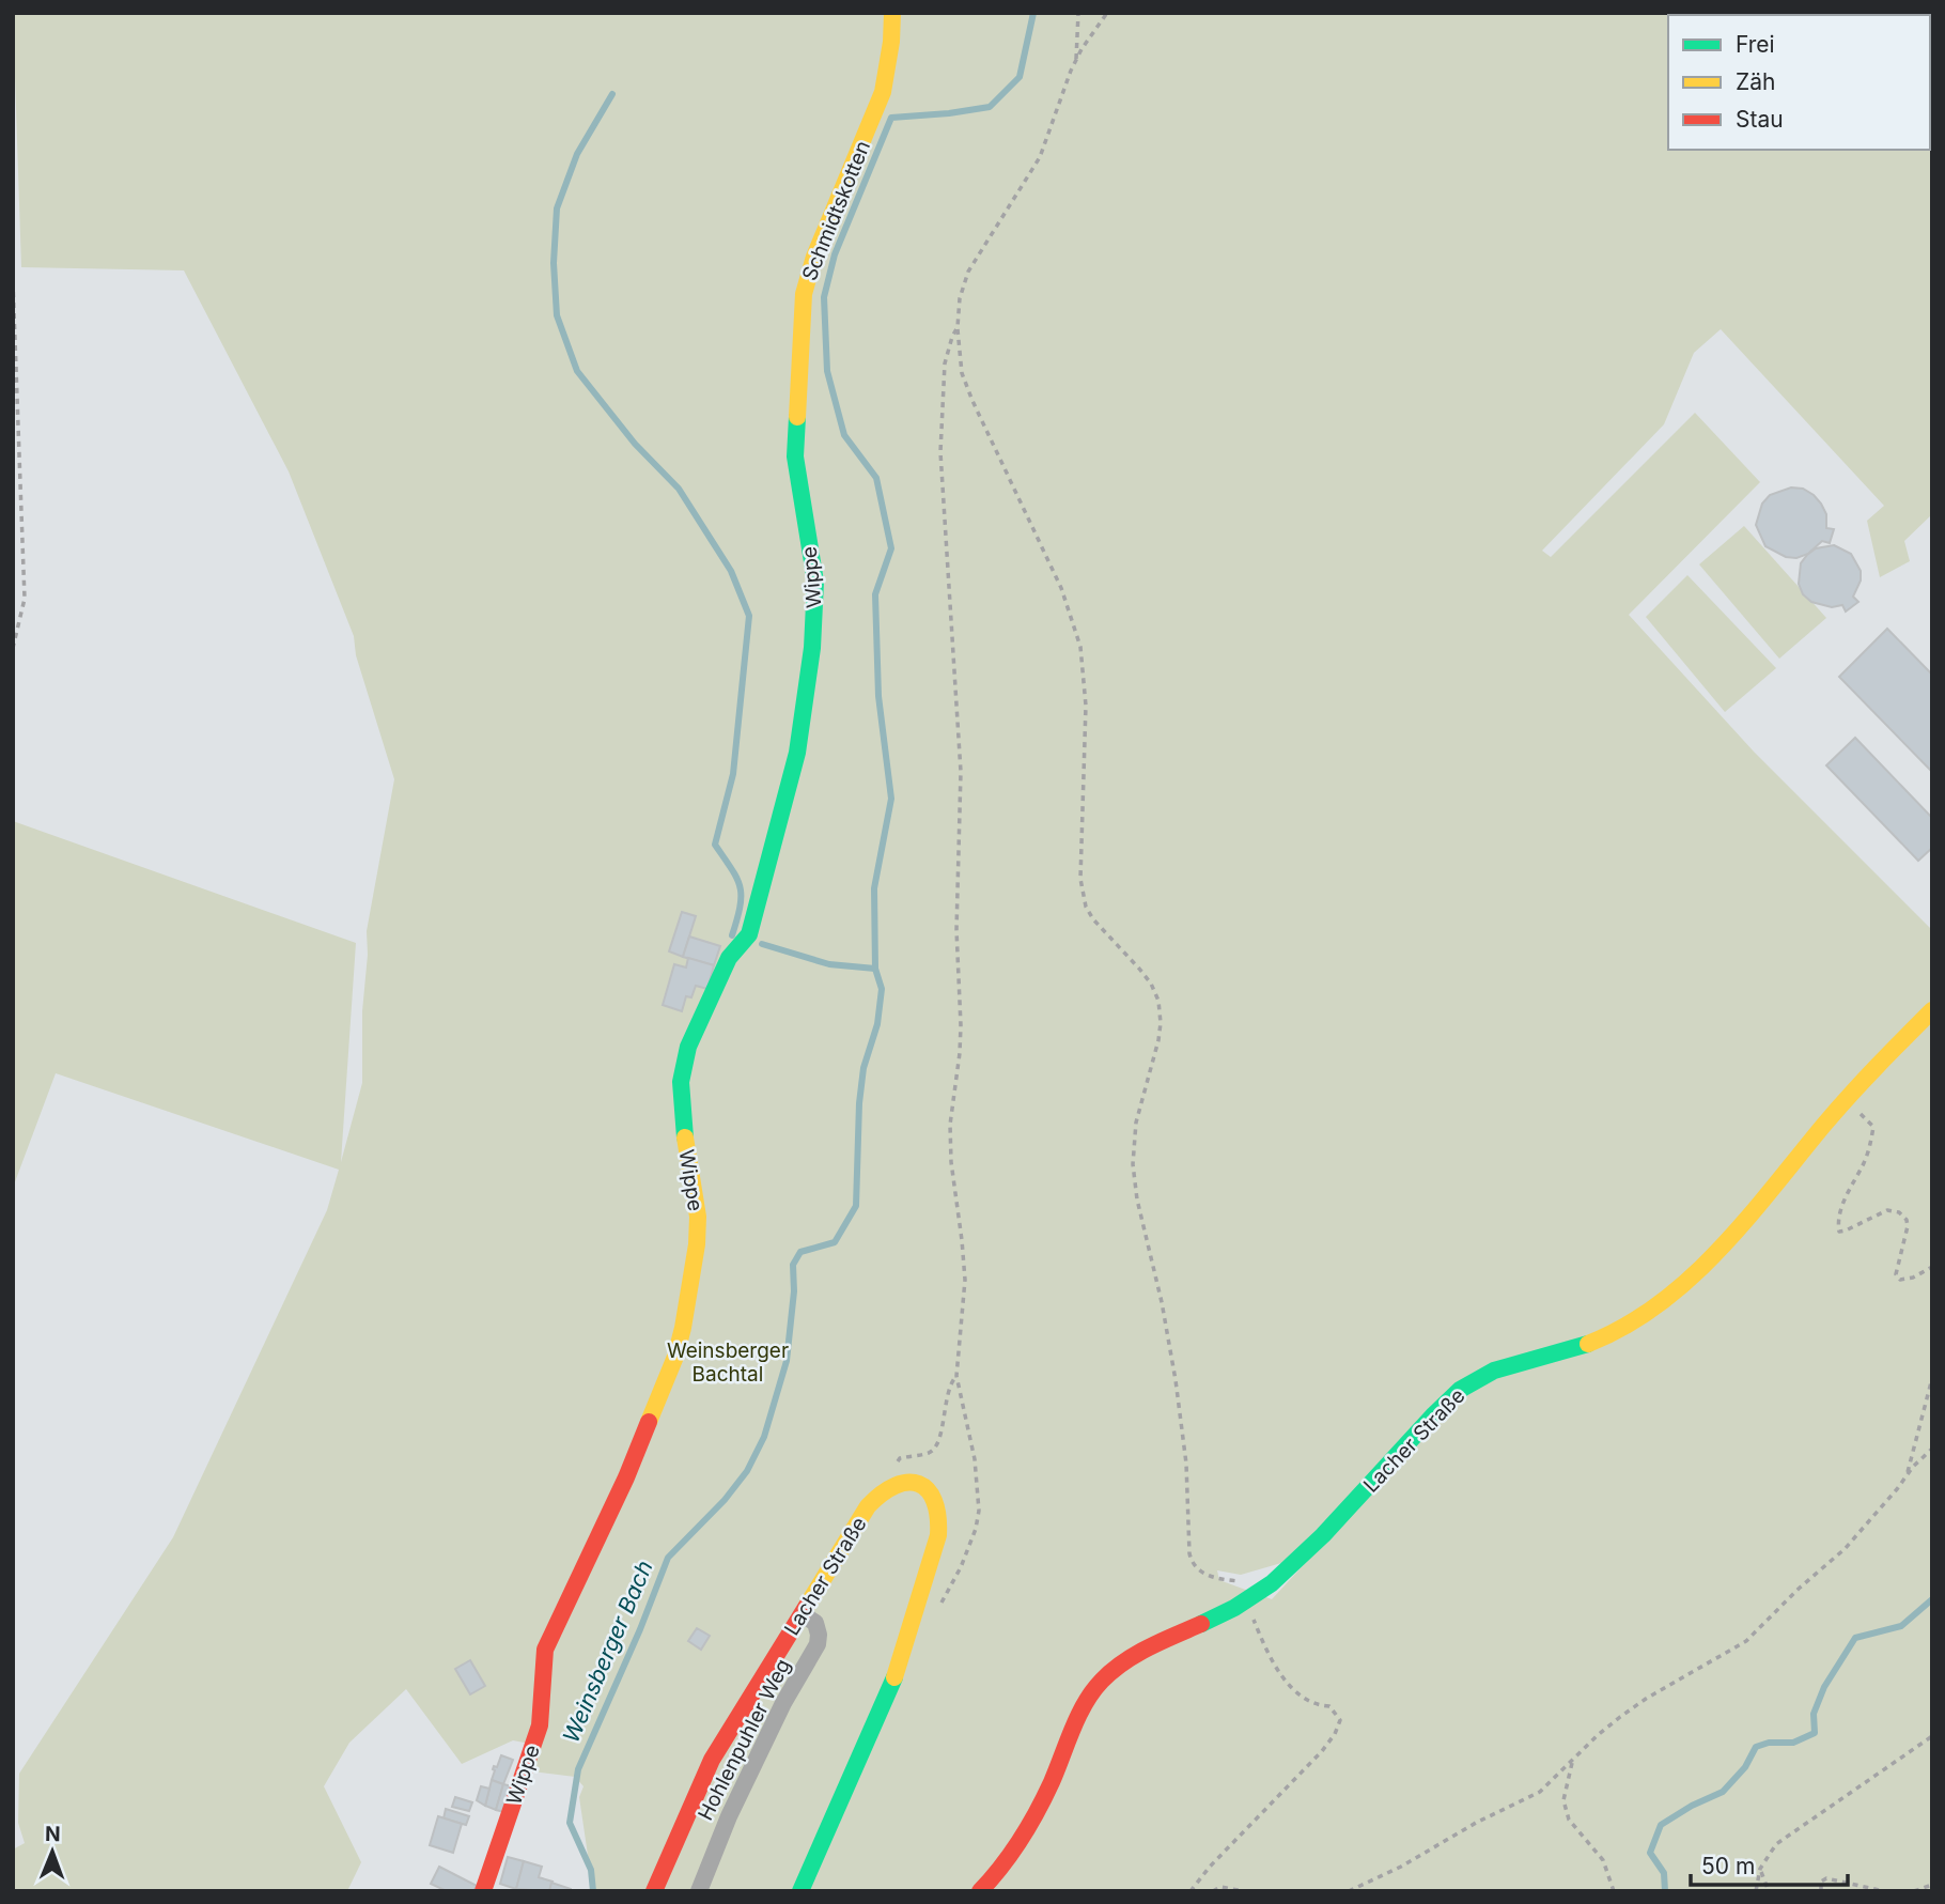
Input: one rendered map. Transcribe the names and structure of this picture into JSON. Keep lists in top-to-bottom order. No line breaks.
{"streets":{"street":["Schmidtskotten","Wippe","Lacher Straße","Hohlenpuhler Weg"]},"crossings":[["Schmidtskotten","Wippe"],["Lacher Straße","Hohlenpuhler Weg"]],"water":["Weinsberger Bach"],"parks":["Weinsberger Bachtal"],"legend":["Frei","Zäh","Stau"],"scale_bar":"50 m","north":"top"}
